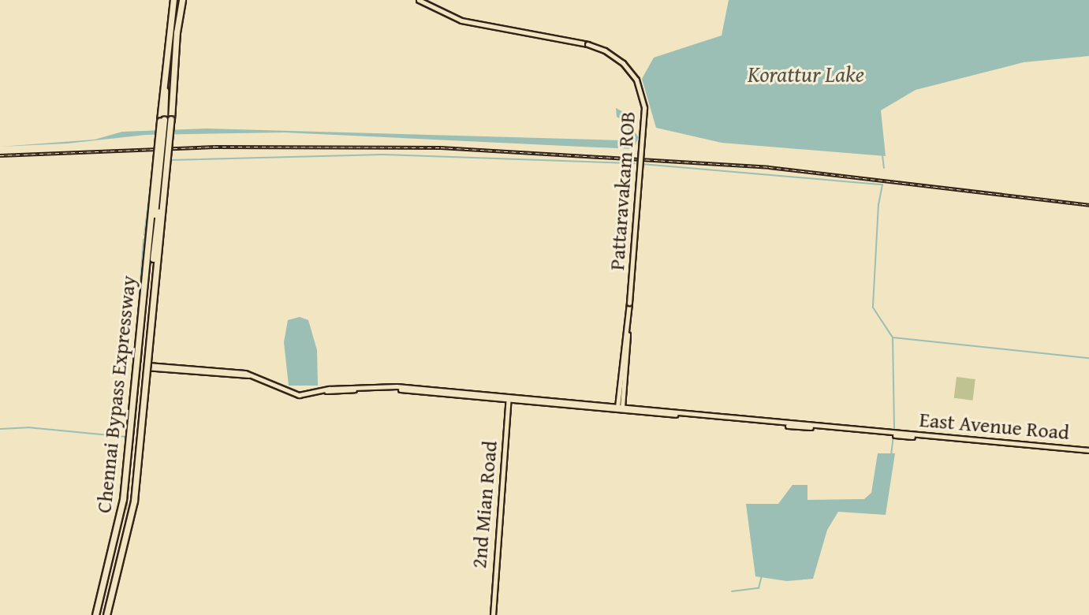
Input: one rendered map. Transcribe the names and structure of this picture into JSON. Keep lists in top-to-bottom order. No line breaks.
{"streets":{"highway":["Chennai Bypass Expressway"],"main road":["Pattaravakam ROB","East Avenue Road","2nd Mian Road"]},"crossings":[["Pattaravakam ROB","East Avenue Road"],["East Avenue Road","2nd Mian Road"]],"water":["Korattur Lake"]}
